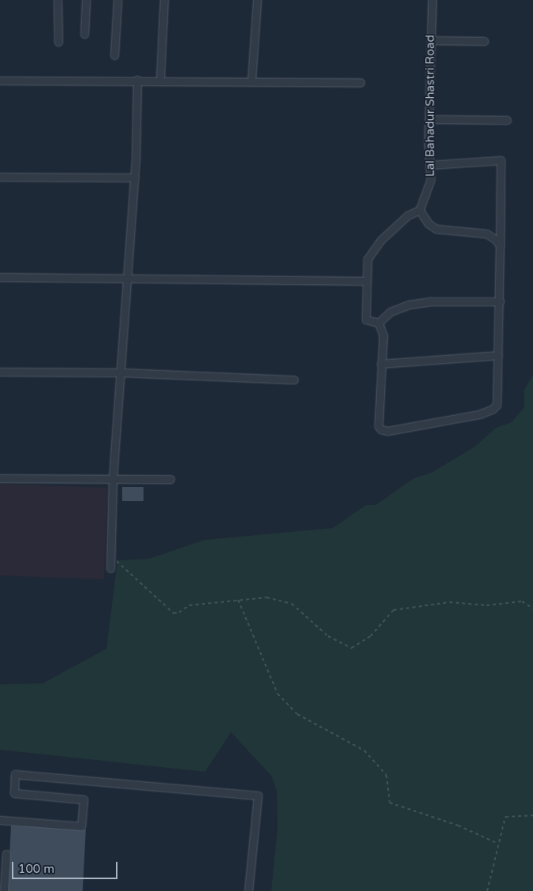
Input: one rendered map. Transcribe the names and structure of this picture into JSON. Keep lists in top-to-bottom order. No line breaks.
{"streets":{"street":["Lal Bahadur Shastri Road"]},"scale_bar":"100 m"}
